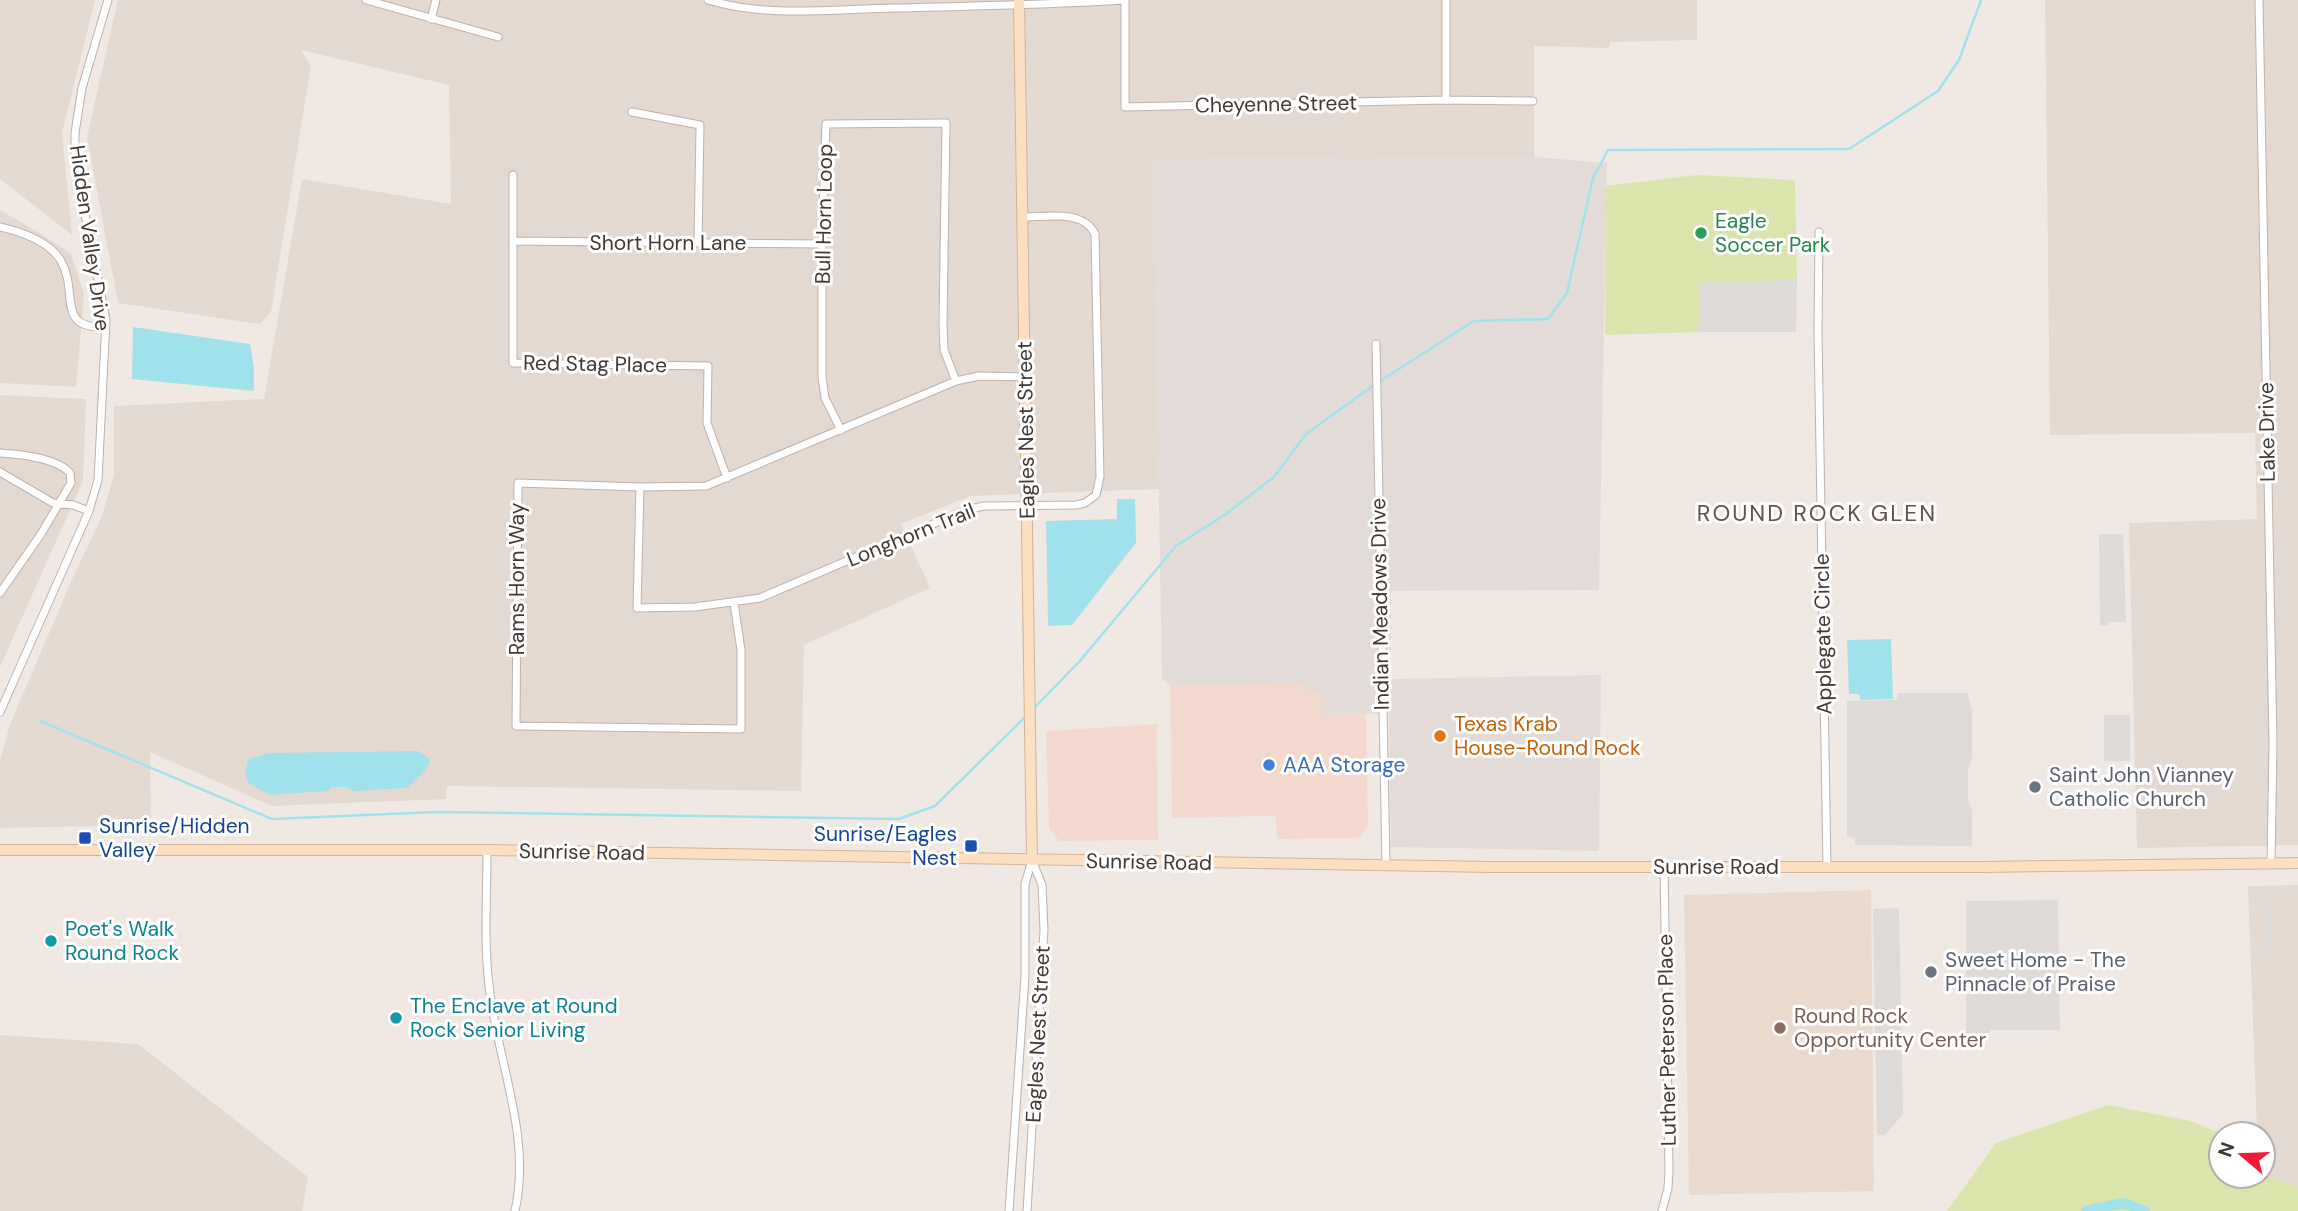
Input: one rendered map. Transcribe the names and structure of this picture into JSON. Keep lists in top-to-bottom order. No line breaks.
{"streets":{"main road":["Eagles Nest Street","Sunrise Road"],"street":["Cheyenne Street","Bull Horn Loop","Hidden Valley Drive","Short Horn Lane","Red Stag Place","Lake Drive","Longhorn Trail","Rams Horn Way","Indian Meadows Drive","Applegate Circle","Luther Peterson Place"]},"crossings":[["Bull Horn Loop","Short Horn Lane"],["Bull Horn Loop","Rams Horn Way"],["Short Horn Lane","Red Stag Place"],["Red Stag Place","Rams Horn Way"],["Eagles Nest Street","Longhorn Trail"],["Eagles Nest Street","Rams Horn Way"],["Eagles Nest Street","Sunrise Road"],["Lake Drive","Sunrise Road"],["Longhorn Trail","Rams Horn Way"],["Indian Meadows Drive","Sunrise Road"],["Applegate Circle","Sunrise Road"],["Sunrise Road","Luther Peterson Place"]],"districts":["ROUND ROCK GLEN"],"places":{"other":["Eagle Soccer Park","Texas Krab House-Round Rock","AAA Storage","Saint John Vianney Catholic Church","Poet's Walk Round Rock","Sweet Home - The Pinnacle of Praise","The Enclave at Round Rock Senior Living","Round Rock Opportunity Center"],"transit":["Sunrise/Hidden Valley","Sunrise/Eagles Nest"]},"north":"left"}
